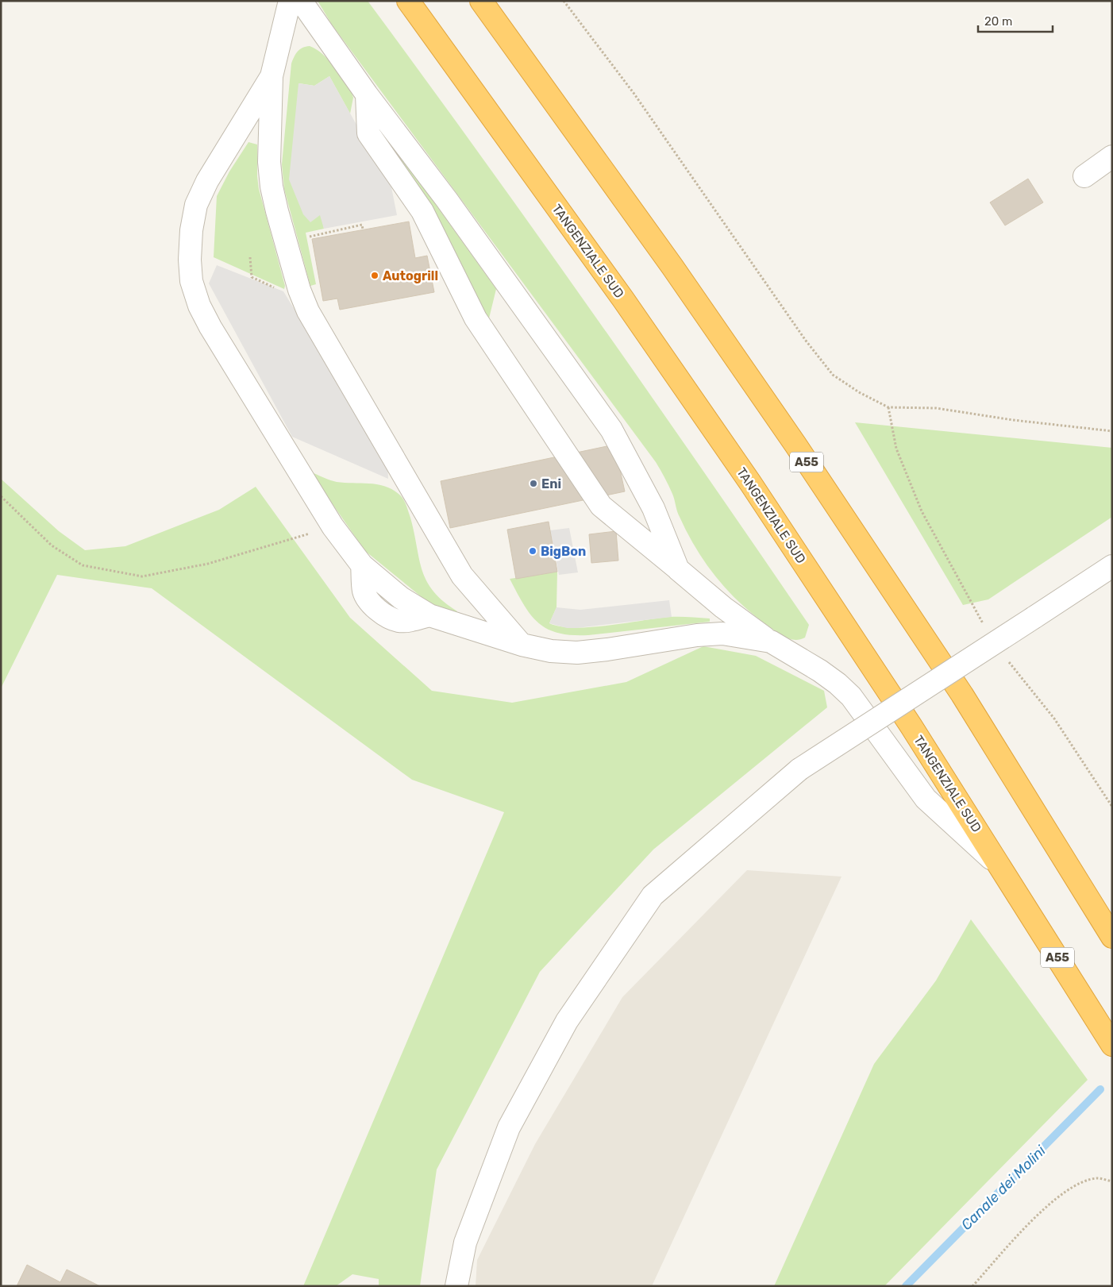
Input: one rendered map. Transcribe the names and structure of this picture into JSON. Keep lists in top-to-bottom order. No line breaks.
{"streets":{"highway":["TANGENZIALE SUD","A55"]},"water":["Canale dei Molini"],"places":["Autogrill","Eni","BigBon"],"scale_bar":"20 m"}
